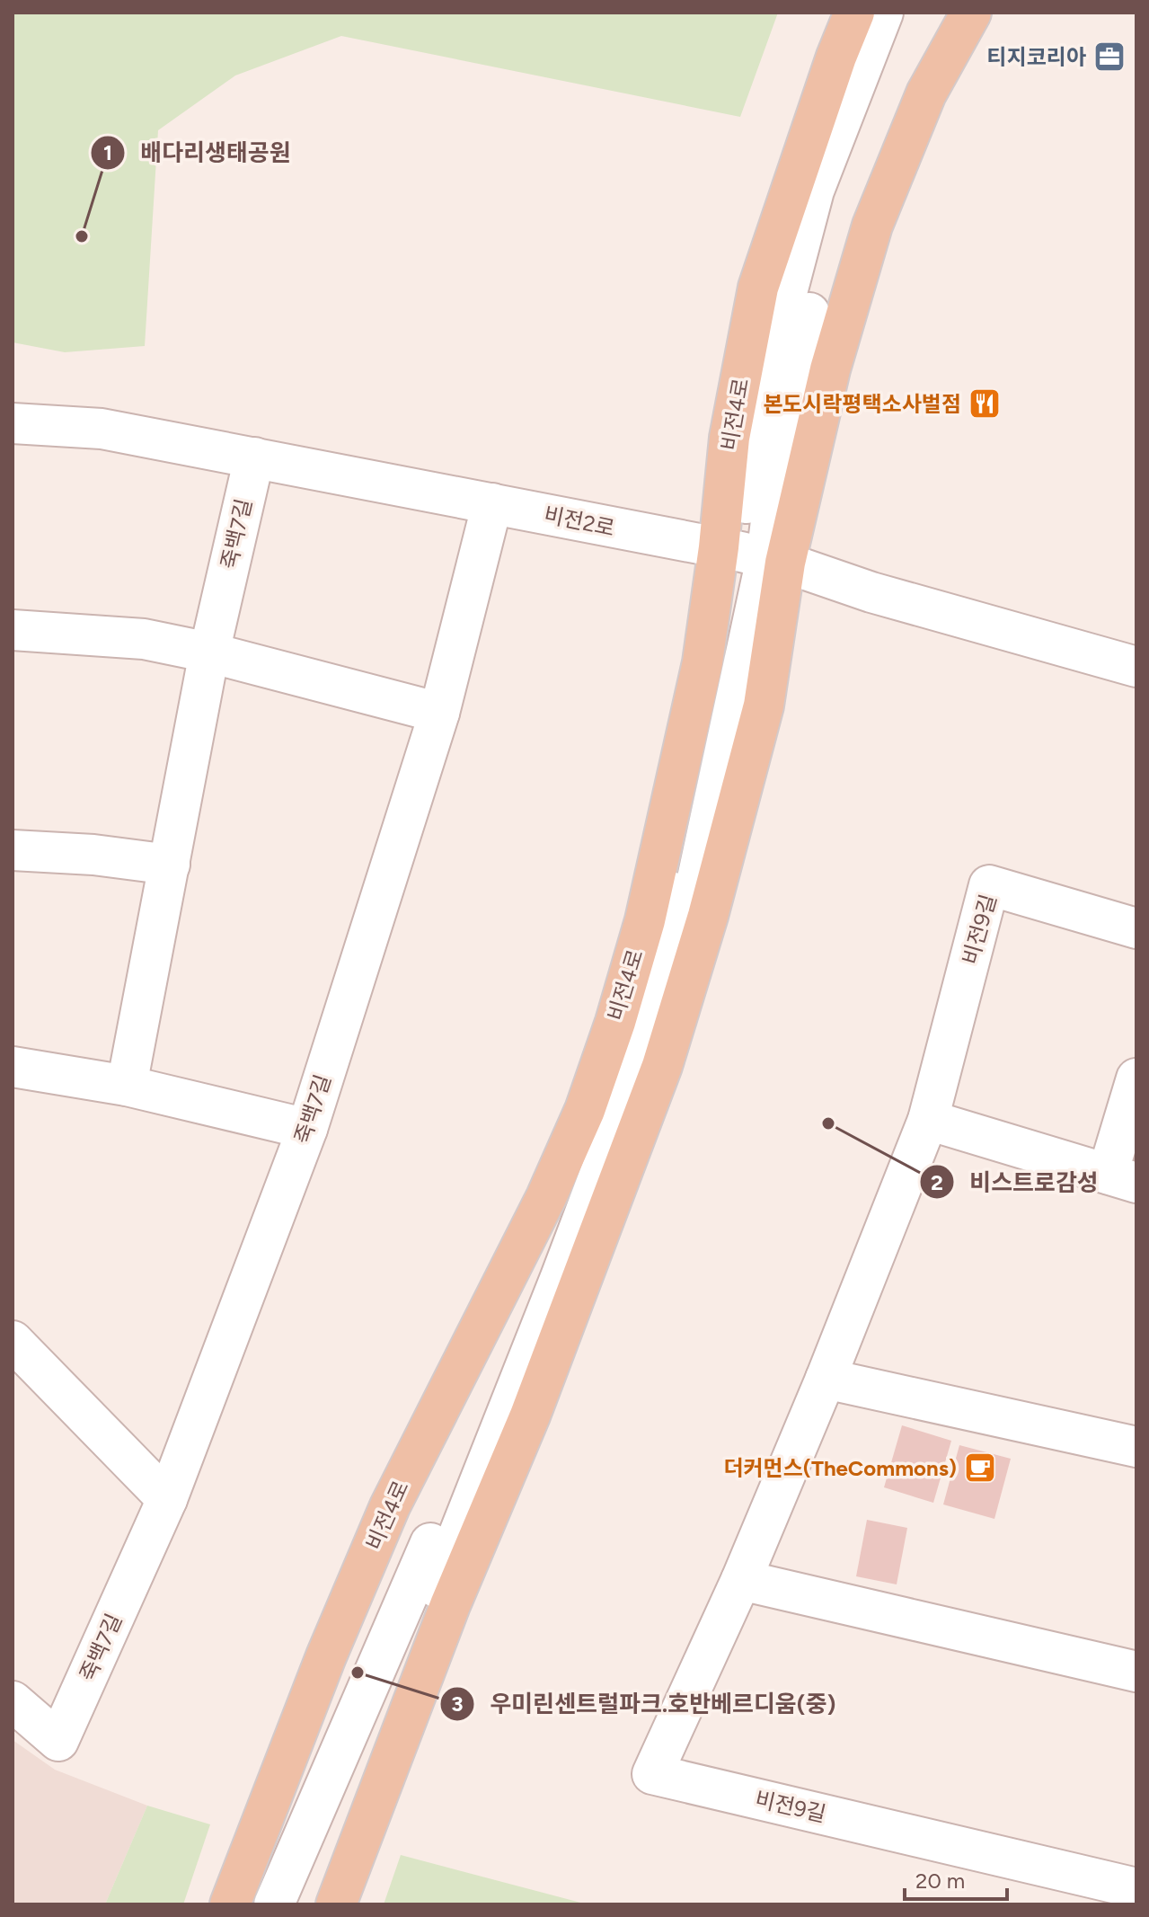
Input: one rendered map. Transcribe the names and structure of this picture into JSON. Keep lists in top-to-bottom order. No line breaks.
{"streets":{"main road":["비전4로"],"street":["비전2로","죽백7길","비전9길"]},"crossings":[["비전4로","비전2로"],["비전2로","죽백7길"]],"places":{"office":["티지코리아"],"other":["배다리생태공원","비스트로감성","우미린센트럴파크.호반베르디움(중)"],"restaurant":["본도시락평택소사벌점"],"cafe":["더커먼스(TheCommons)"]},"scale_bar":"20 m"}
